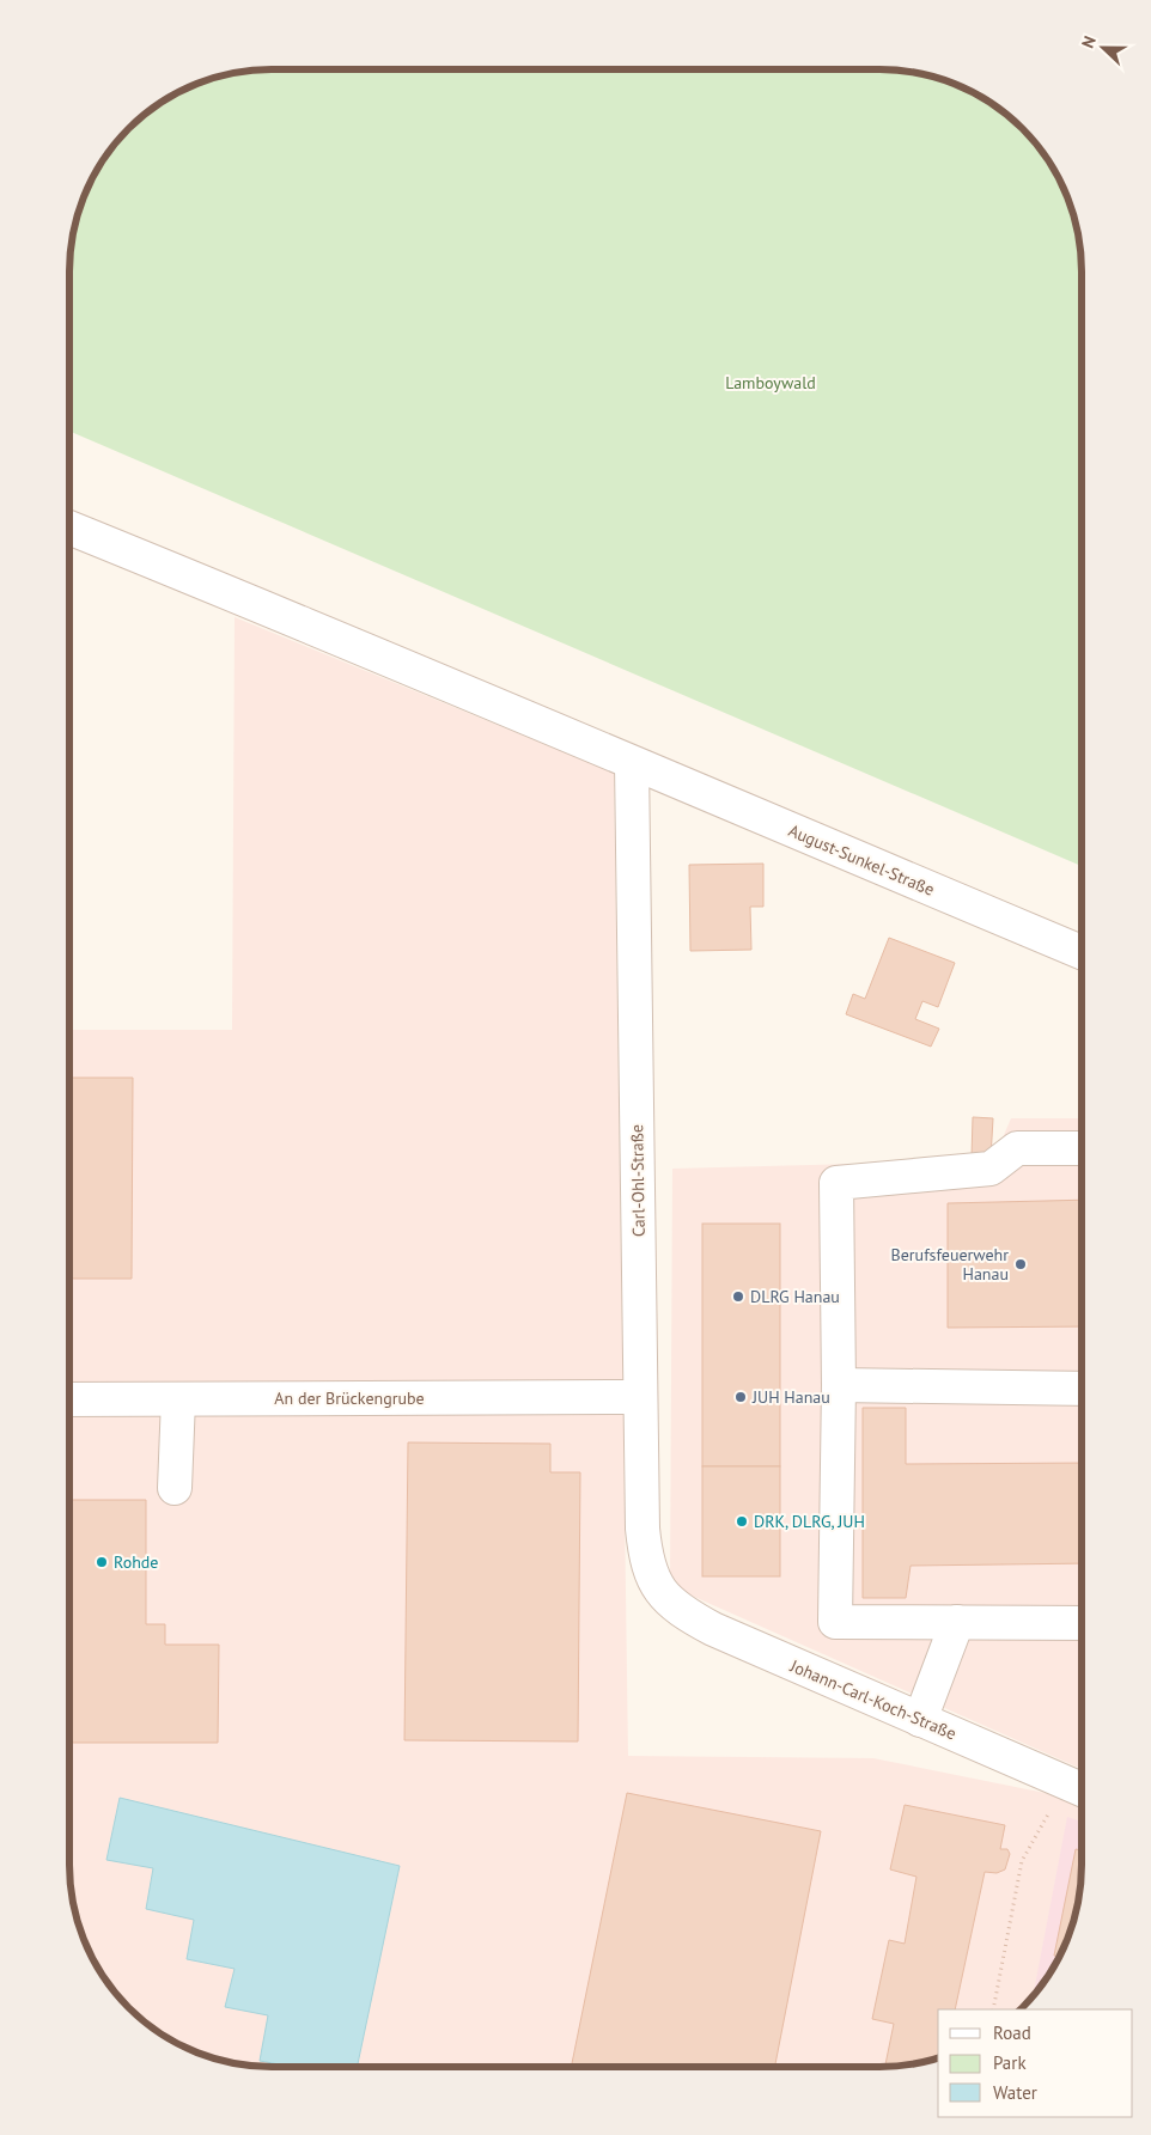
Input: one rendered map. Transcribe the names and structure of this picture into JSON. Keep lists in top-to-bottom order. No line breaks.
{"streets":{"street":["August-Sunkel-Straße","Carl-Ohl-Straße","An der Brückengrube","Johann-Carl-Koch-Straße"]},"crossings":[["August-Sunkel-Straße","Carl-Ohl-Straße"],["Carl-Ohl-Straße","An der Brückengrube"],["Carl-Ohl-Straße","Johann-Carl-Koch-Straße"]],"parks":["Lamboywald"],"places":["Berufsfeuerwehr Hanau","DLRG Hanau","JUH Hanau","DRK, DLRG, JUH","Rohde"],"legend":["Road","Park","Water"],"north":"left"}
